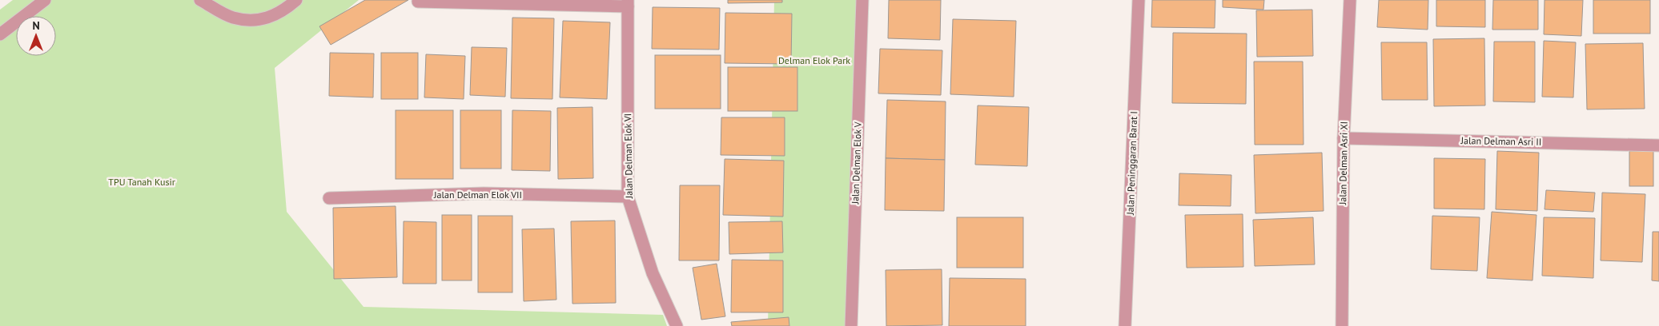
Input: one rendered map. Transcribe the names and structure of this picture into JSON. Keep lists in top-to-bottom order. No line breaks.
{"streets":{"street":["Jalan Delman Asri II","Jalan Delman Elok VI","Jalan Delman Elok V","Jalan Peninggaran Barat I","Jalan Delman Asri XI","Jalan Delman Elok VII"]},"crossings":[["Jalan Delman Asri II","Jalan Delman Asri XI"],["Jalan Delman Elok VI","Jalan Delman Elok VII"]],"parks":["Delman Elok Park","TPU Tanah Kusir"],"north":"top"}
